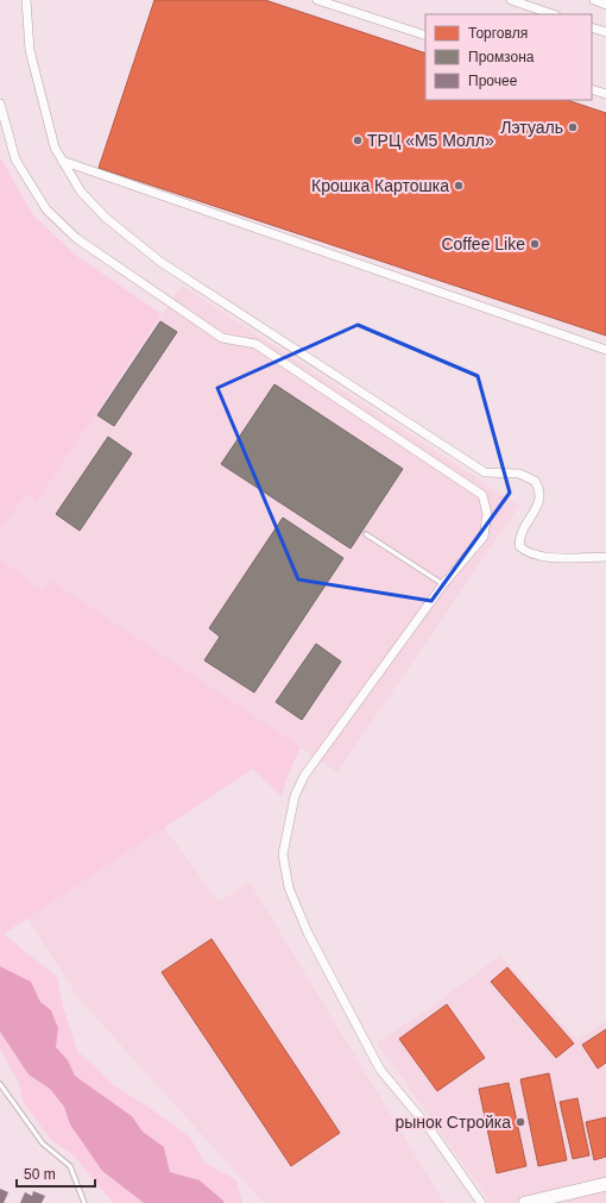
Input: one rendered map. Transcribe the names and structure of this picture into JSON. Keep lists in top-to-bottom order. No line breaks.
{"places":["Лэтуаль","ТРЦ «М5 Молл»","Крошка Картошка","Coffee Like","рынок Стройка"],"legend":["Торговля","Промзона","Прочее"],"scale_bar":"50 m"}
